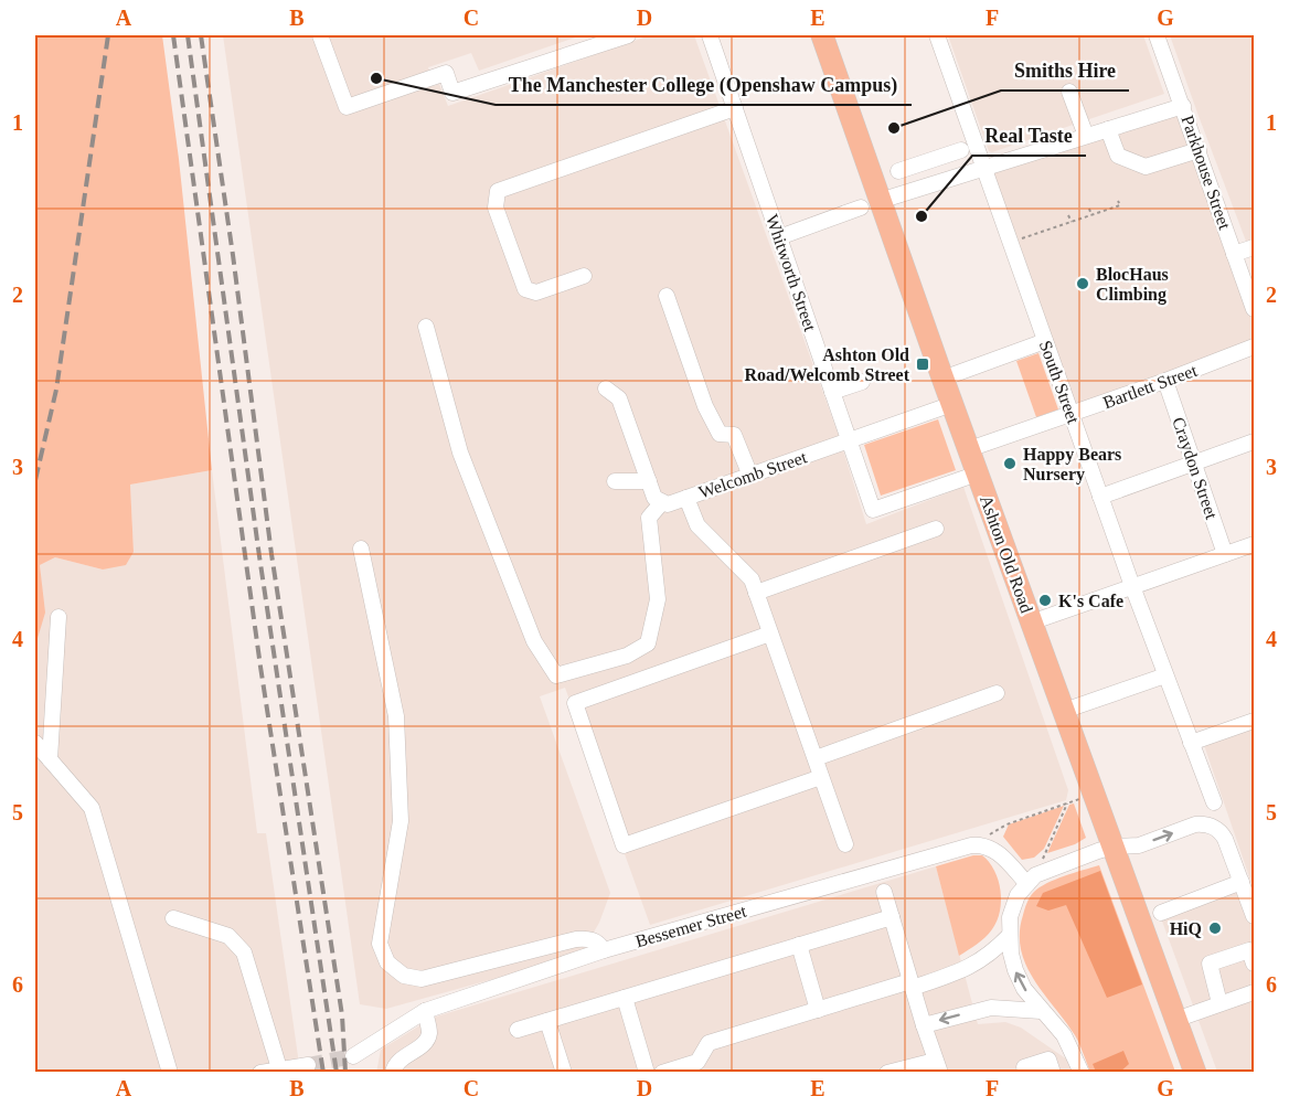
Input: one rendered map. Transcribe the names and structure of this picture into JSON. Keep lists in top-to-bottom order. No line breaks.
{"streets":{"highway":["Ashton Old Road"],"street":["Parkhouse Street","Whitworth Street","South Street","Bartlett Street","Craydon Street","Welcomb Street","Bessemer Street"]},"crossings":[["Whitworth Street","Welcomb Street"],["Whitworth Street","Ashton Old Road"],["South Street","Bartlett Street"],["Bartlett Street","Craydon Street"],["Bartlett Street","Ashton Old Road"],["Welcomb Street","Ashton Old Road"]],"places":{"other":["The Manchester College (Openshaw Campus)","Smiths Hire","Real Taste","BlocHaus Climbing","Happy Bears Nursery","K's Cafe","HiQ"],"transit":["Ashton Old Road/Welcomb Street"]},"grid":{"columns":["A","B","C","D","E","F","G"],"rows":["1","2","3","4","5","6"]}}
